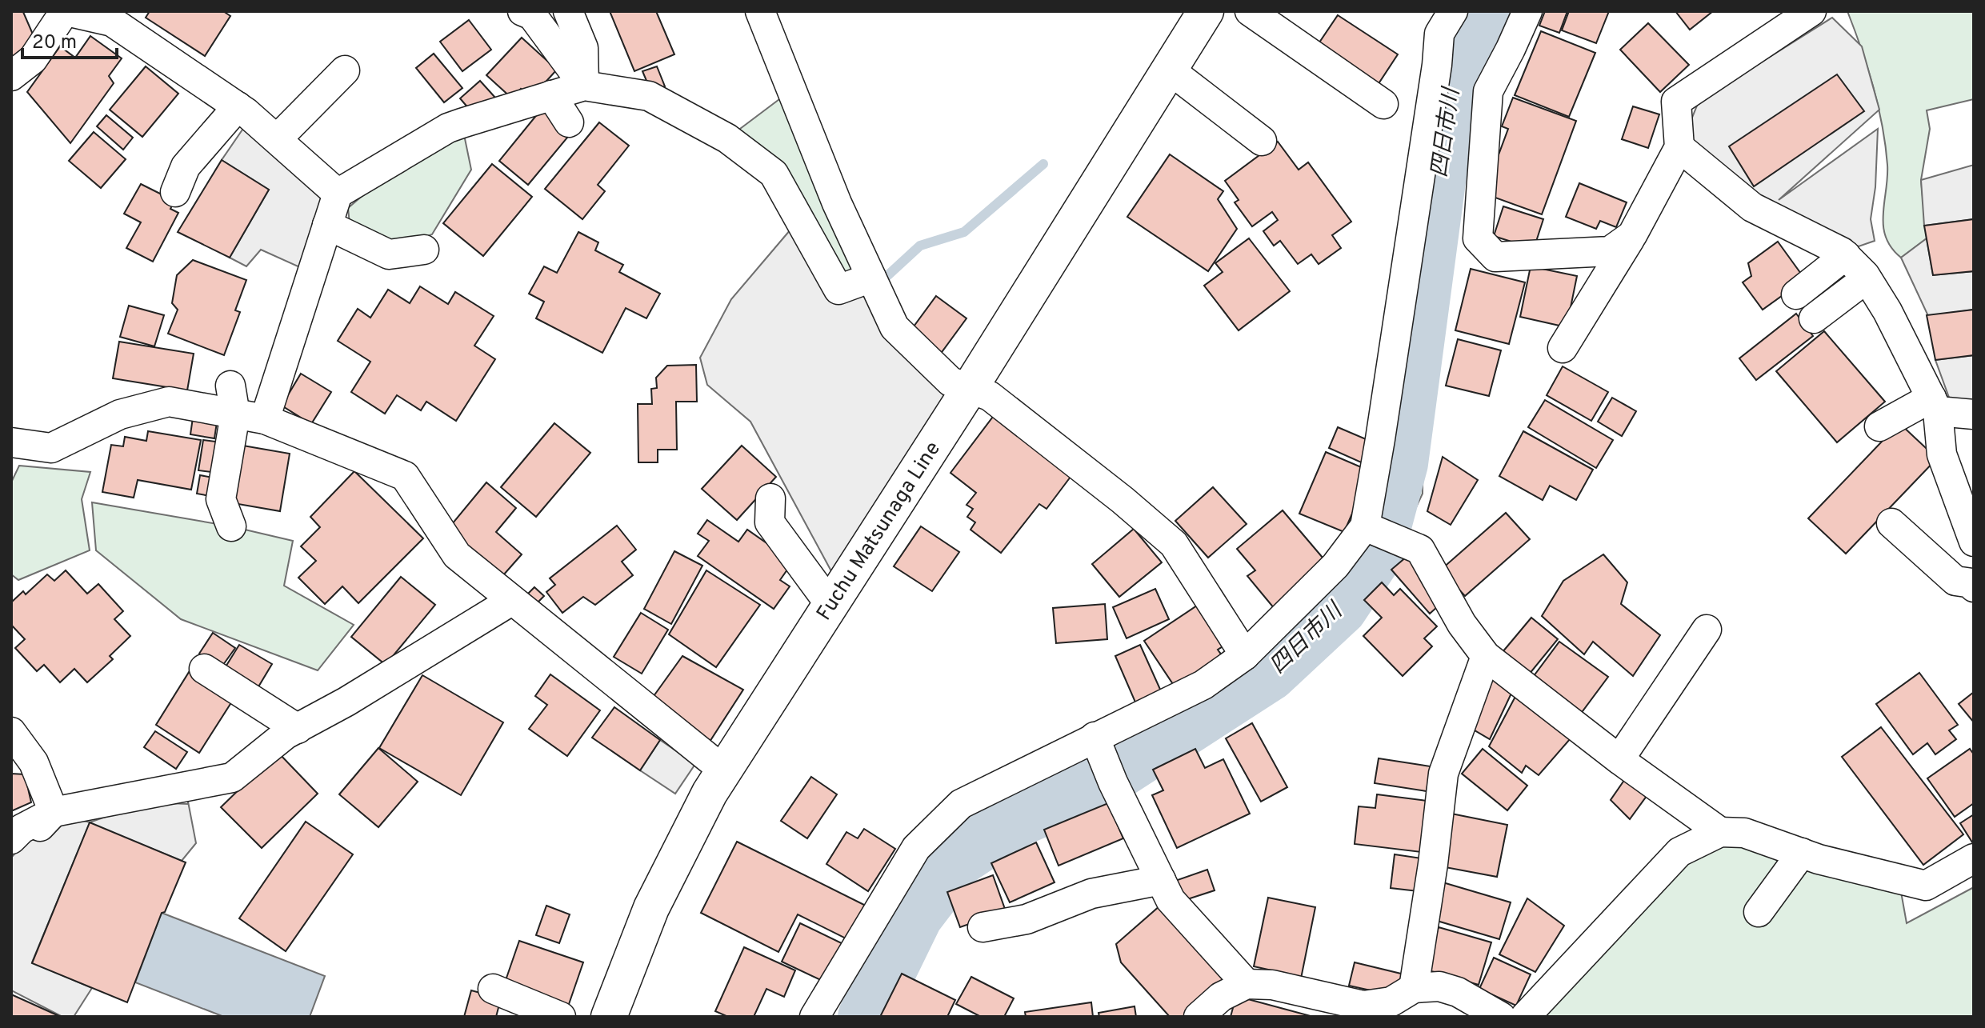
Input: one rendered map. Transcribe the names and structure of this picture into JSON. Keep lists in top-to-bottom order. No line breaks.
{"streets":{"main road":["Fuchu Matsunaga Line"]},"water":["四日市川"],"scale_bar":"20 m"}
